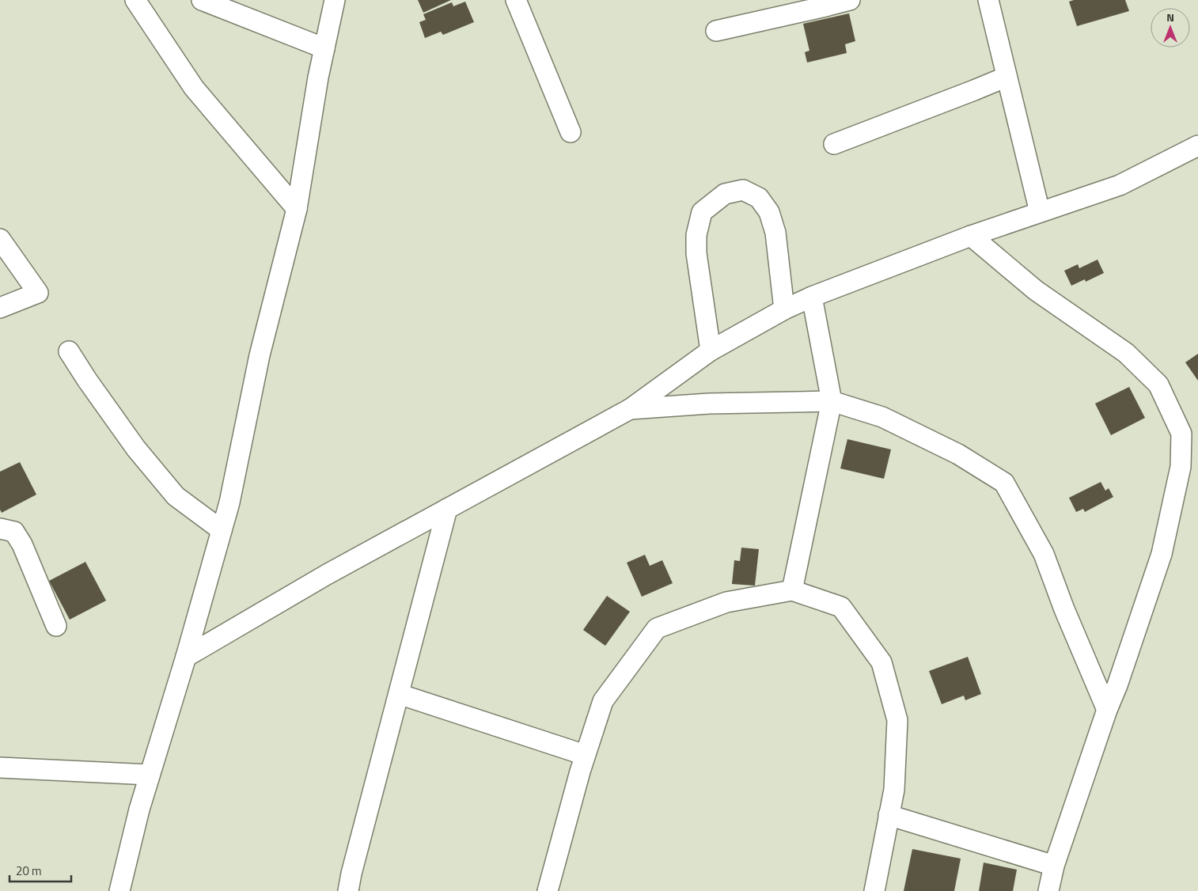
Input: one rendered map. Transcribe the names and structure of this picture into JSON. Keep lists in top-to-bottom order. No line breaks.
{"scale_bar":"20 m","north":"top"}
